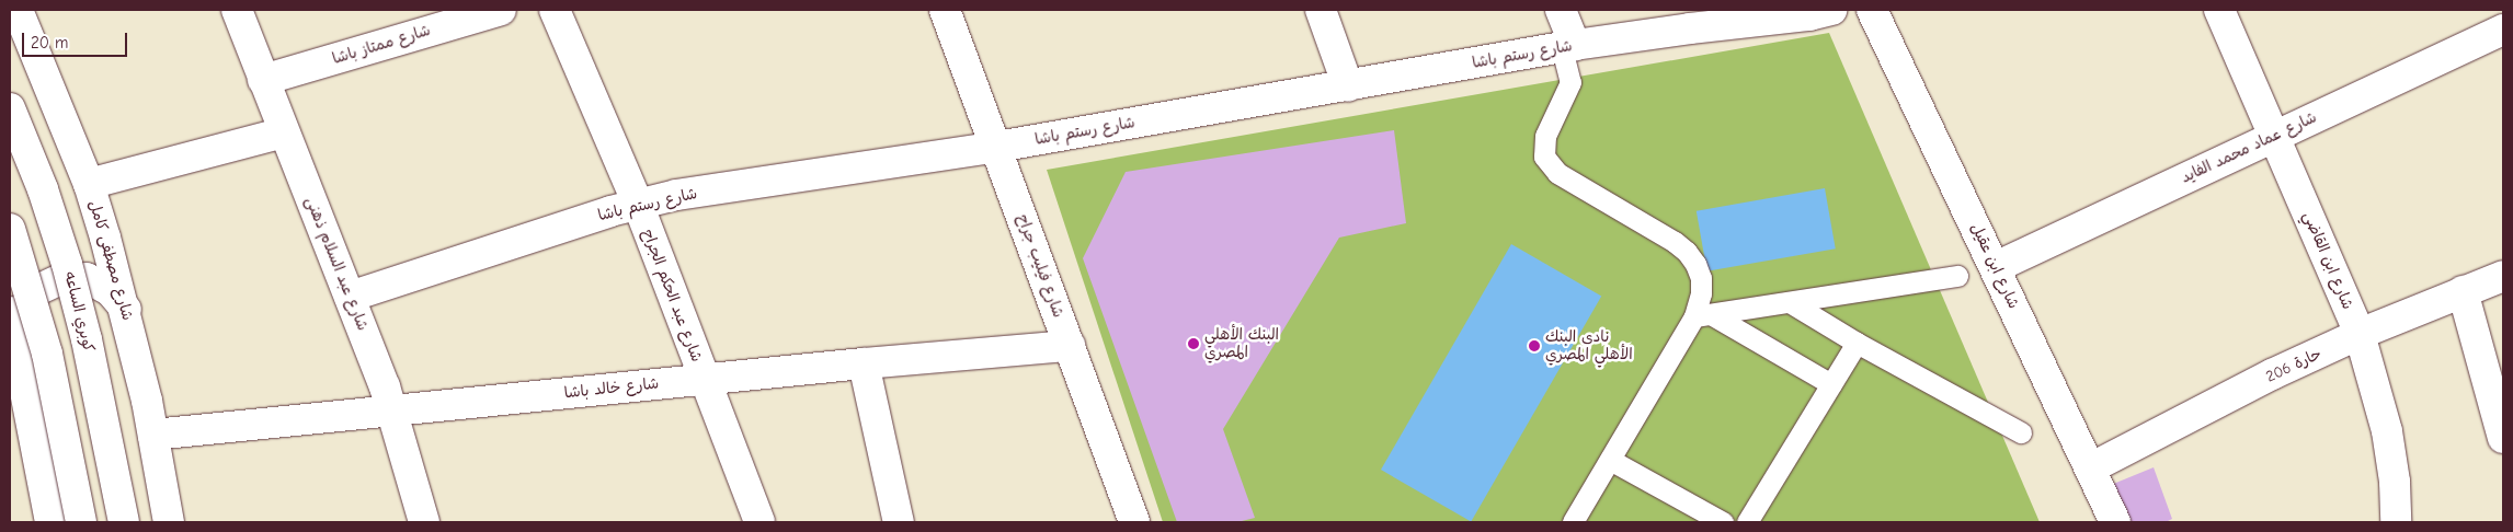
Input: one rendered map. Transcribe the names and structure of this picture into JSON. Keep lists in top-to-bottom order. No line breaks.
{"streets":{"street":["شارع ممتاز باشا","شارع رستم باشا","شارع عماد محمد الفايد","شارع مصطفى كامل","شارع ابن القاضي","شارع عبد السلام ذهنى","شارع فيليب جراح","شارع ابن عقيل","شارع عبد الحكم الجراح","كوبري الساعه","حارة 206","شارع خالد باشا"]},"crossings":[["شارع ممتاز باشا","شارع عبد السلام ذهنى"],["شارع رستم باشا","شارع عبد السلام ذهنى"],["شارع رستم باشا","شارع فيليب جراح"],["شارع رستم باشا","شارع عبد الحكم الجراح"],["شارع عماد محمد الفايد","شارع ابن القاضي"],["شارع عماد محمد الفايد","شارع ابن عقيل"],["شارع مصطفى كامل","شارع خالد باشا"],["شارع ابن القاضي","حارة 206"],["شارع عبد السلام ذهنى","شارع خالد باشا"],["شارع فيليب جراح","شارع خالد باشا"],["شارع ابن عقيل","حارة 206"],["شارع عبد الحكم الجراح","شارع خالد باشا"]],"places":["البنك الأهلي المصري","نادي البنك الأهلي المصري"],"scale_bar":"20 m"}
